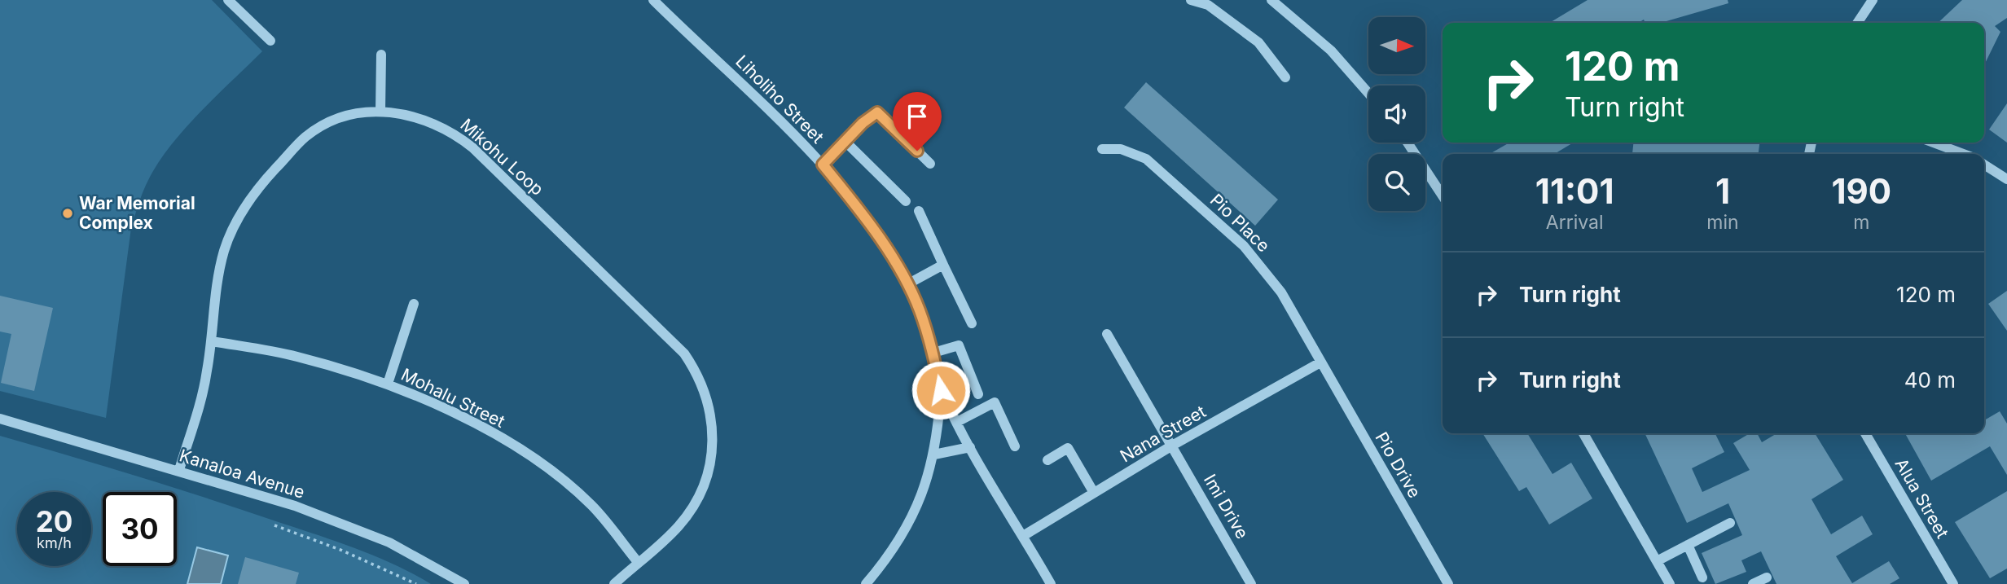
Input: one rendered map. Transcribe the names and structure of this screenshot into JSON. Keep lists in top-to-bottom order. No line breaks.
{"streets":{"street":["Liholiho Street","Mikohu Loop","Pio Place","Mohalu Street","Nana Street","Pio Drive","Kanaloa Avenue","Alua Street","Imi Drive"]},"crossings":[["Liholiho Street","Nana Street"],["Mikohu Loop","Mohalu Street"],["Mikohu Loop","Kanaloa Avenue"],["Pio Place","Nana Street"],["Pio Place","Pio Drive"],["Nana Street","Pio Drive"],["Nana Street","Imi Drive"]],"places":["War Memorial Complex"],"north":"right","page":{"turn":["120 m","Turn right"],"eta":["11:01","Arrival","1","min","190","m"],"list":[{"name":"Turn right","value":"120 m"},{"name":"Turn right","value":"40 m"}],"speed":"20 km/h","limit":"30"}}
